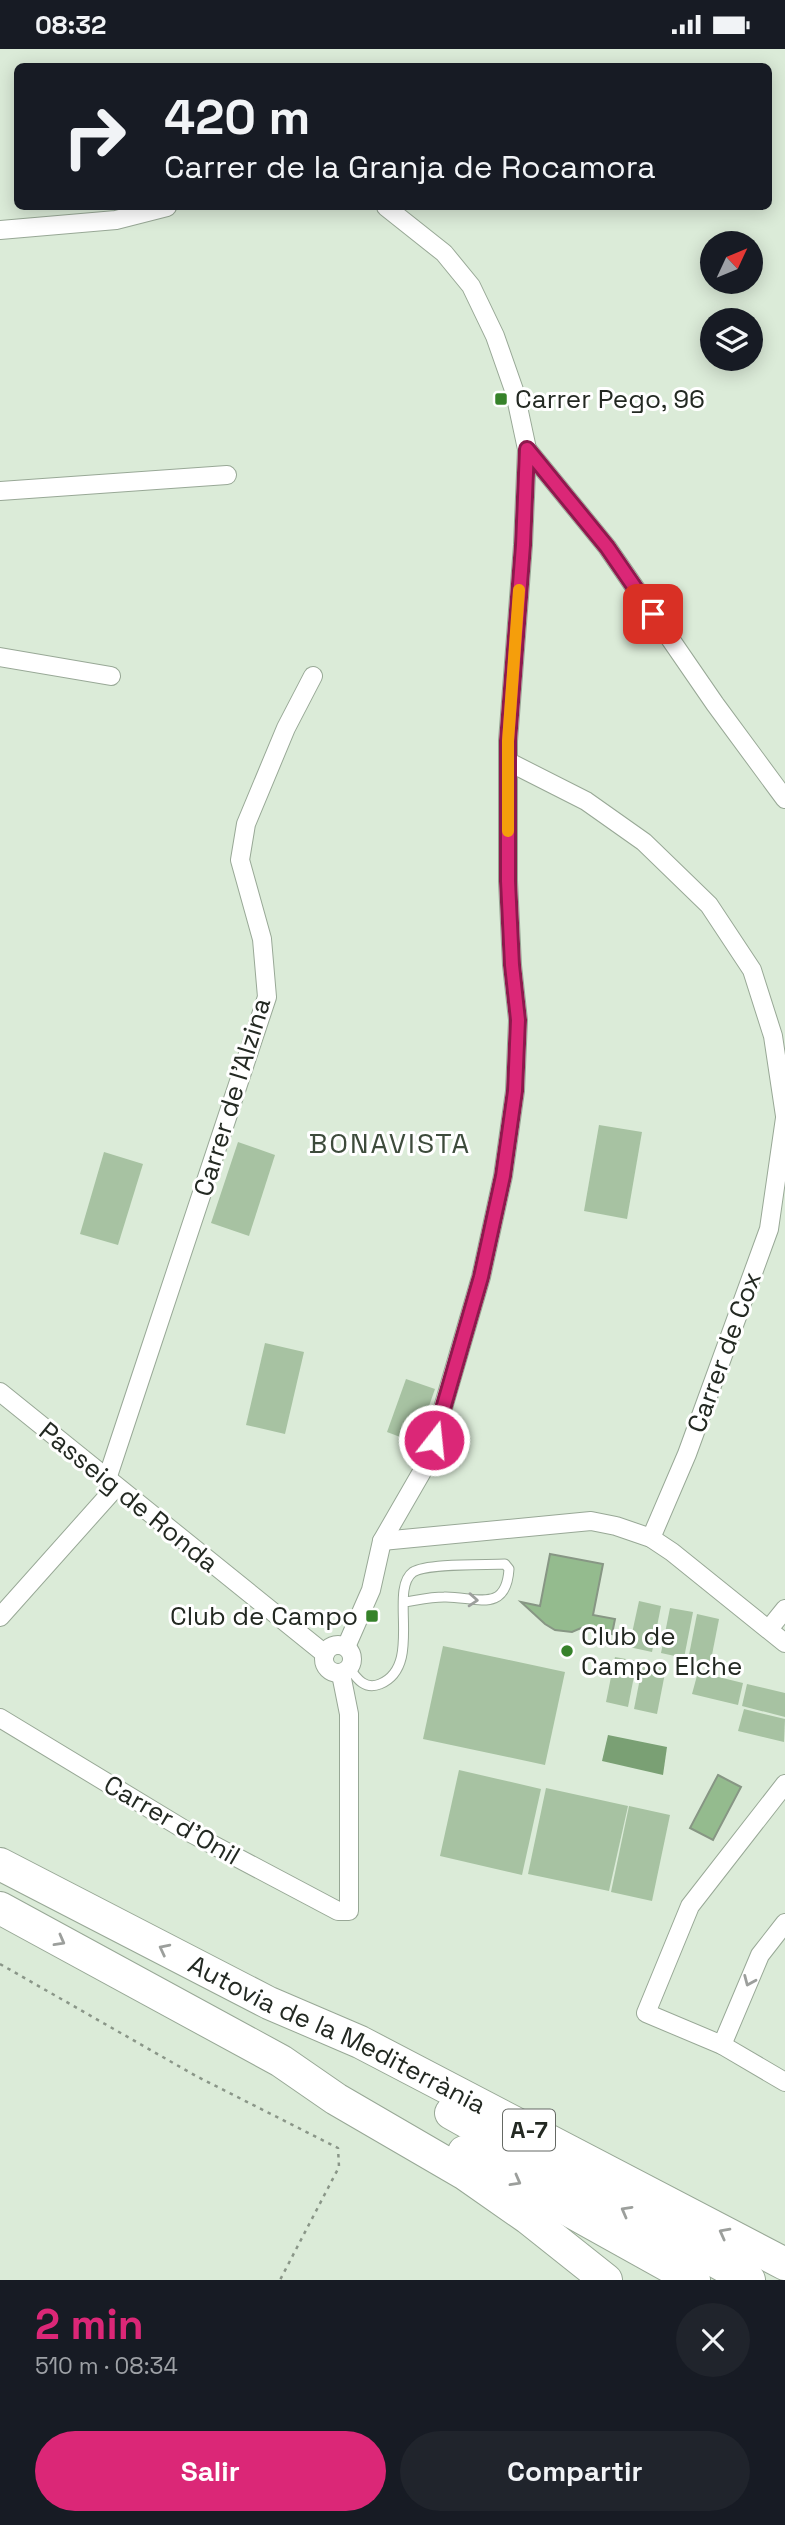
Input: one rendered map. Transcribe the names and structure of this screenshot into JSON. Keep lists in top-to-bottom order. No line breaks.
{"streets":{"highway":["Autovia de la Mediterrània","A-7"],"street":["Carrer de l'Alzina","Carrer de Cox","Passeig de Ronda","Carrer d'Onil"]},"crossings":[["Carrer de l'Alzina","Passeig de Ronda"],["Passeig de Ronda","Carrer d'Onil"]],"districts":["BONAVISTA"],"places":{"transit":["Carrer Pego, 96","Club de Campo"],"other":["Club de Campo Elche"]},"north":"top right","page":{"status":"08:32","turn":["420 m","Carrer de la Granja de Rocamora"],"heading":["2 min","510 m · 08:34"],"buttons":["Salir","Compartir"]}}
